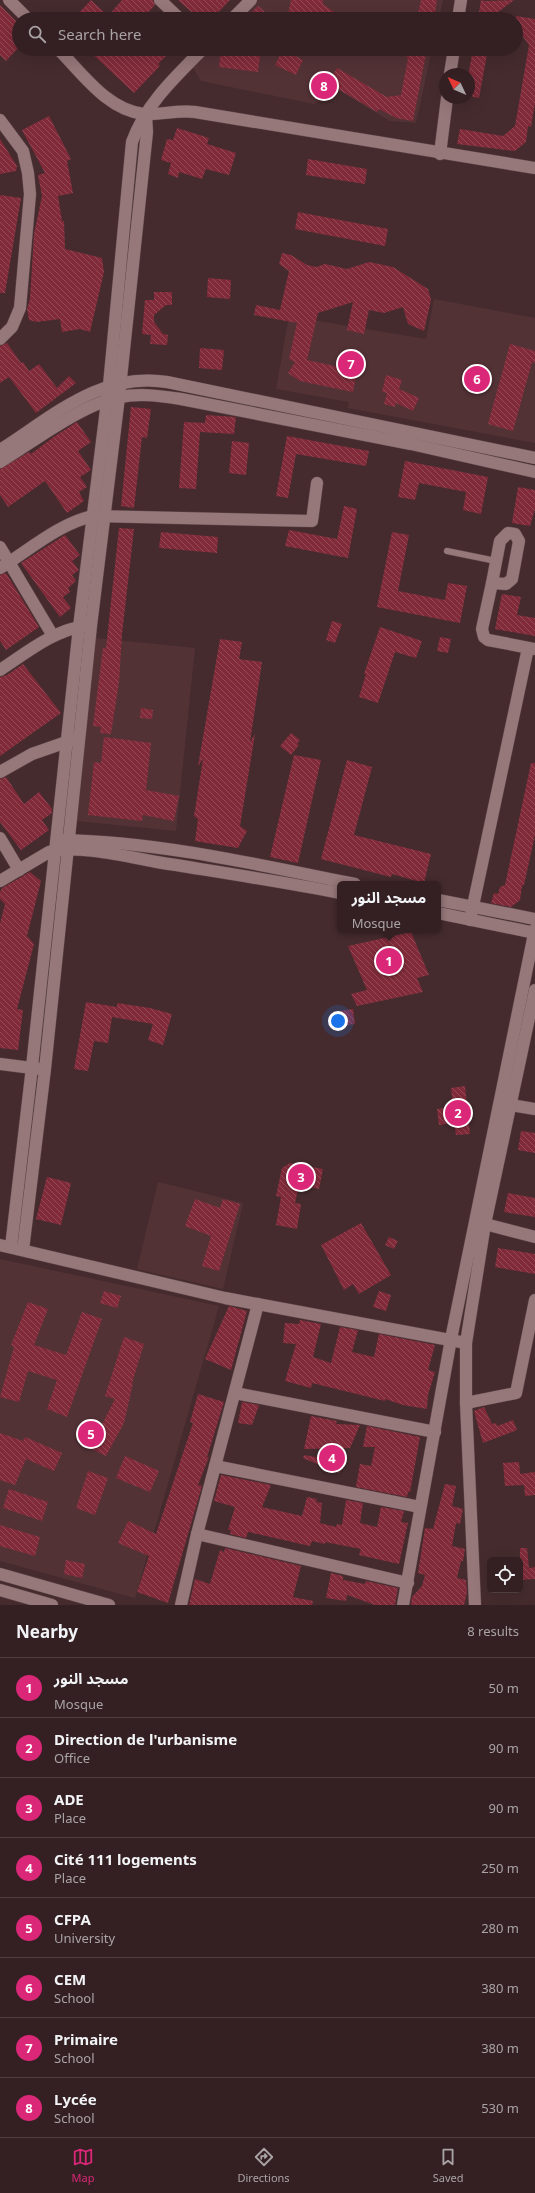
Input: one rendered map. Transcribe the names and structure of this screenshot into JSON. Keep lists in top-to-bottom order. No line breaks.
{"north":"top left","page":{"search":"Search here","pins":["8","7","6","1","2","3","5","4"],"popup":["مسجد النور","Mosque"],"heading":["Nearby","8 results"],"list":[{"mark":"1","name":"مسجد النور","note":"Mosque","value":"50 m"},{"mark":"2","name":"Direction de l'urbanisme","note":"Office","value":"90 m"},{"mark":"3","name":"ADE","note":"Place","value":"90 m"},{"mark":"4","name":"Cité 111 logements","note":"Place","value":"250 m"},{"mark":"5","name":"CFPA","note":"University","value":"280 m"},{"mark":"6","name":"CEM","note":"School","value":"380 m"},{"mark":"7","name":"Primaire","note":"School","value":"380 m"},{"mark":"8","name":"Lycée","note":"School","value":"530 m"}],"nav":["Map","Directions","Saved"]}}
